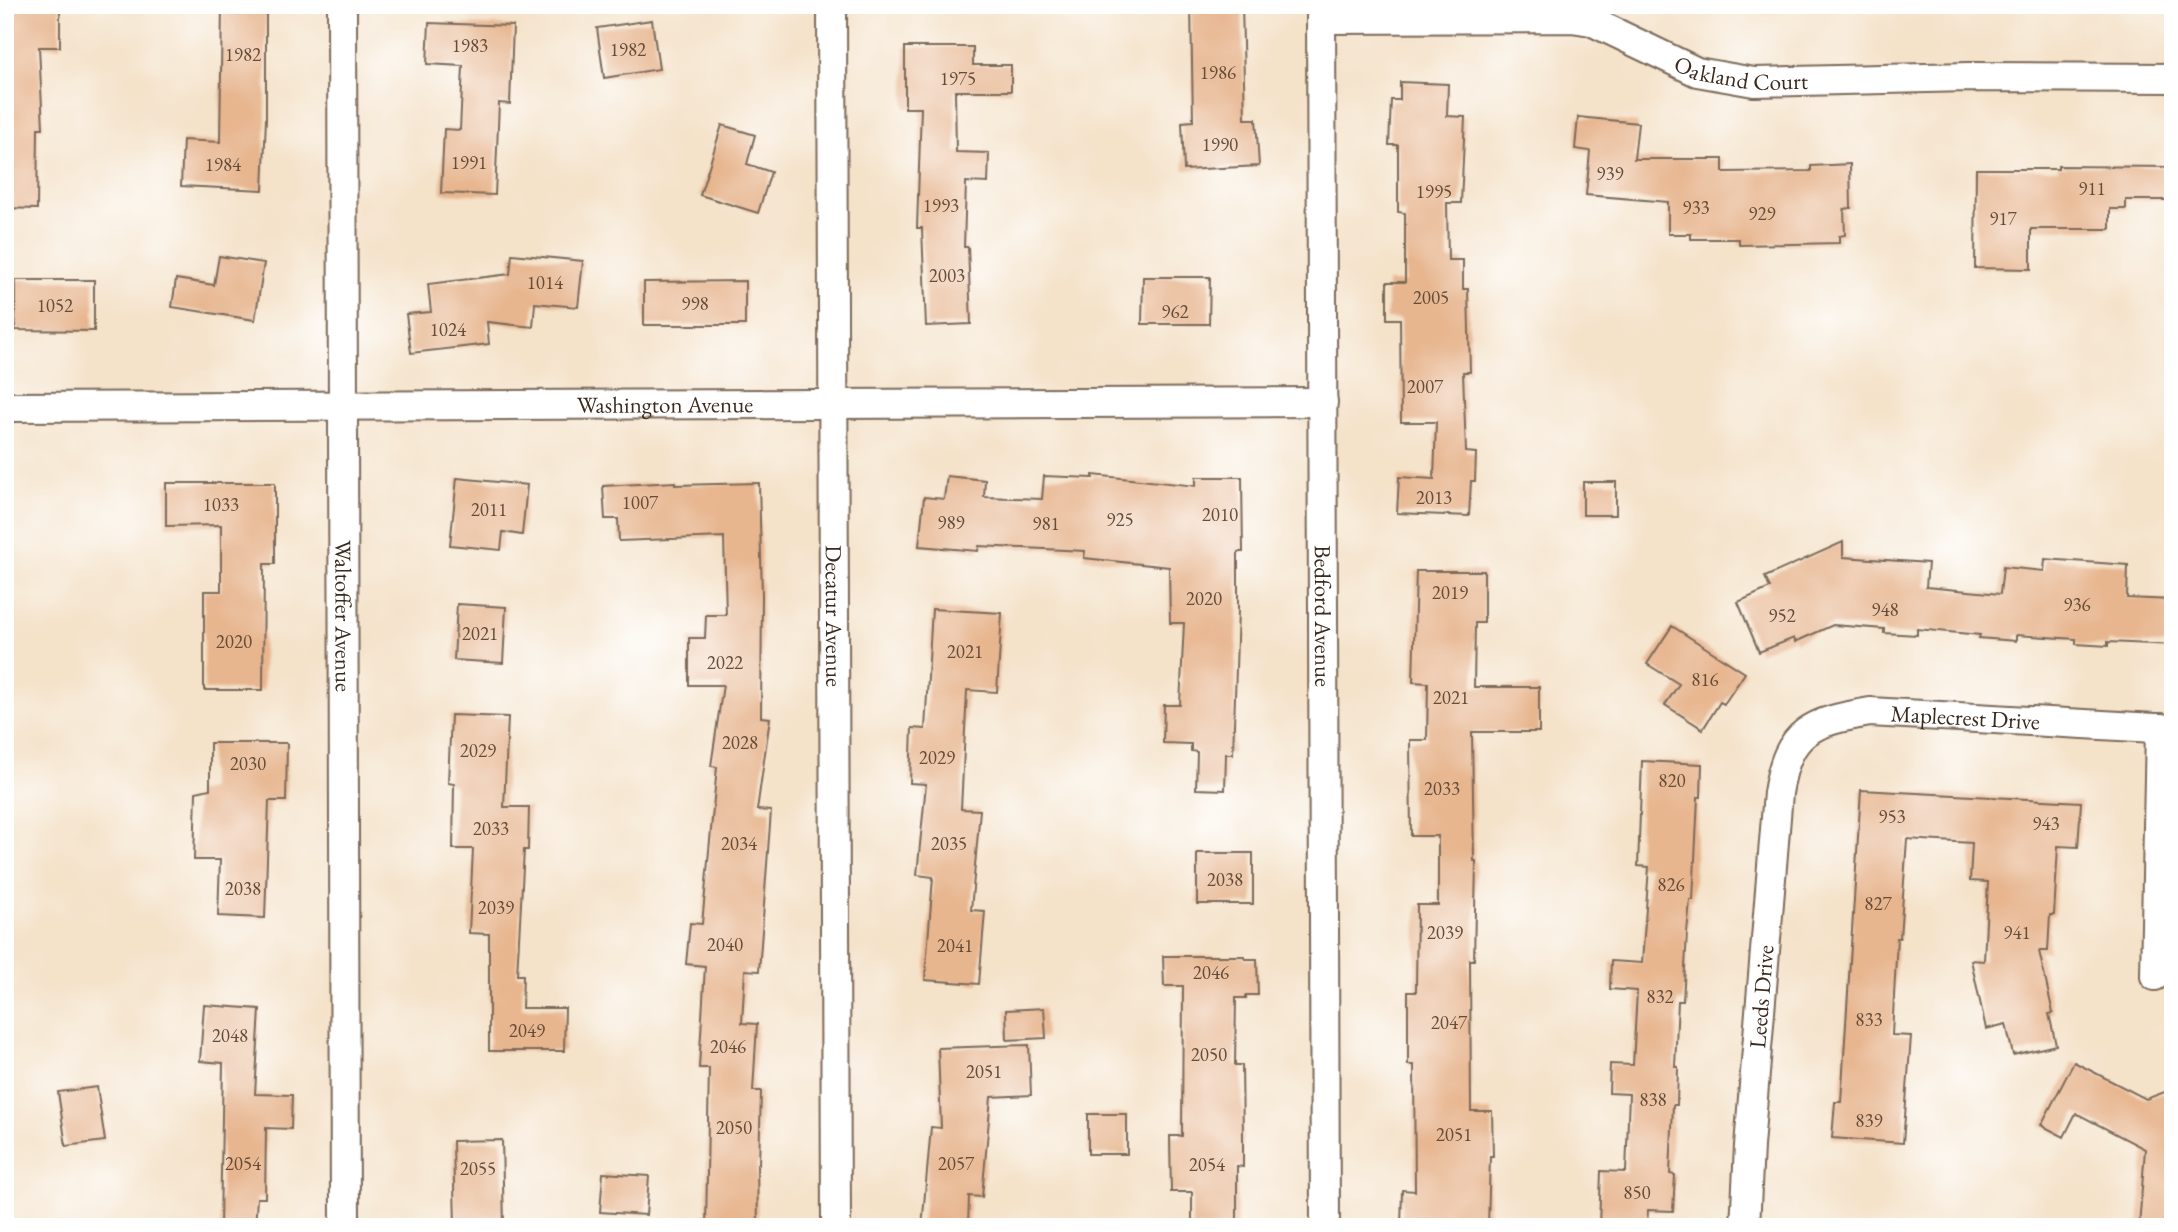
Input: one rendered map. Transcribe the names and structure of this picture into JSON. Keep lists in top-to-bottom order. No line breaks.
{"streets":{"street":["Oakland Court","Washington Avenue","Waltoffer Avenue","Decatur Avenue","Bedford Avenue","Maplecrest Drive","Leeds Drive"]},"crossings":[["Oakland Court","Bedford Avenue"],["Washington Avenue","Waltoffer Avenue"],["Washington Avenue","Decatur Avenue"],["Washington Avenue","Bedford Avenue"],["Maplecrest Drive","Leeds Drive"]],"house_numbers":["1983","1982","1982","1986","1975","1990","1991","1984","939","911","1995","1993","933","929","917","2003","1014","2005","998","1052","962","1024","2007","2013","1007","1033","2011","2010","925","989","981","2019","2020","936","948","952","2021","2020","2021","2022","816","2021","2028","2029","2029","2030","820","2033","953","943","2033","2034","2035","2038","826","2038","827","2039","2039","941","2040","2041","2046","832","833","2047","2049","2048","2046","2050","2051","838","839","2050","2051","2054","2057","2054","2055","850"]}
